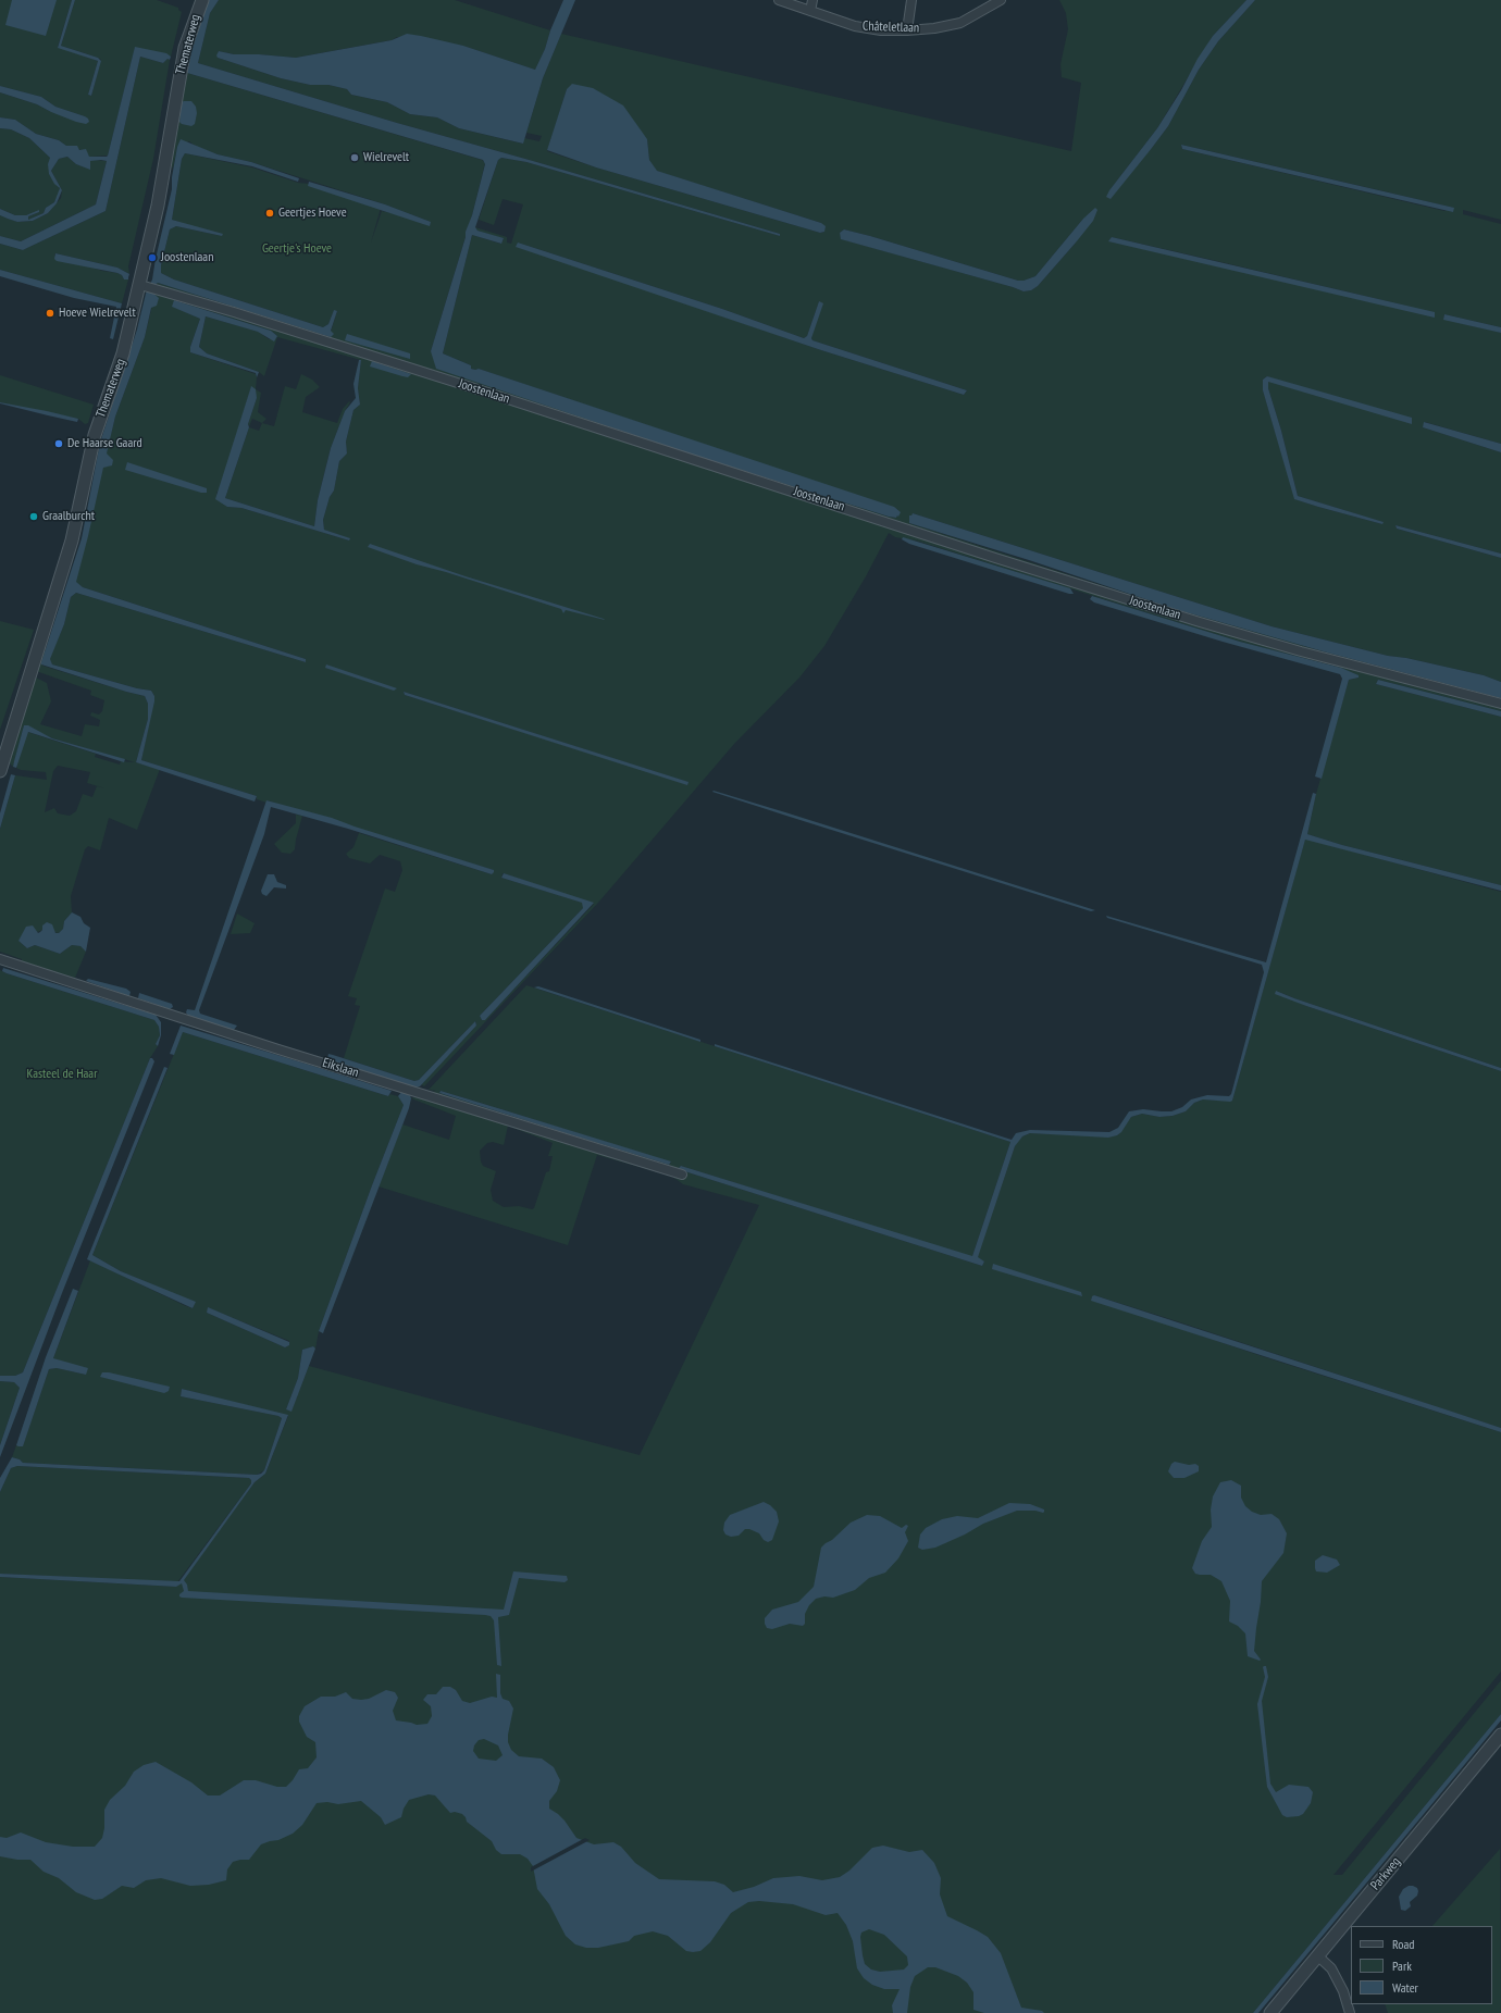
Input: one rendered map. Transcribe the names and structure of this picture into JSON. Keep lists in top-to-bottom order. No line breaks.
{"streets":{"street":["Châteletlaan","Thematerweg","Joostenlaan","Eikslaan","Parkweg"]},"crossings":[["Thematerweg","Joostenlaan"]],"parks":["Geertje's Hoeve","Kasteel de Haar"],"places":["Wielrevelt","Geertjes Hoeve","Joostenlaan","Hoeve Wielrevelt","De Haarse Gaard","Graalburcht"],"legend":["Road","Park","Water"]}
